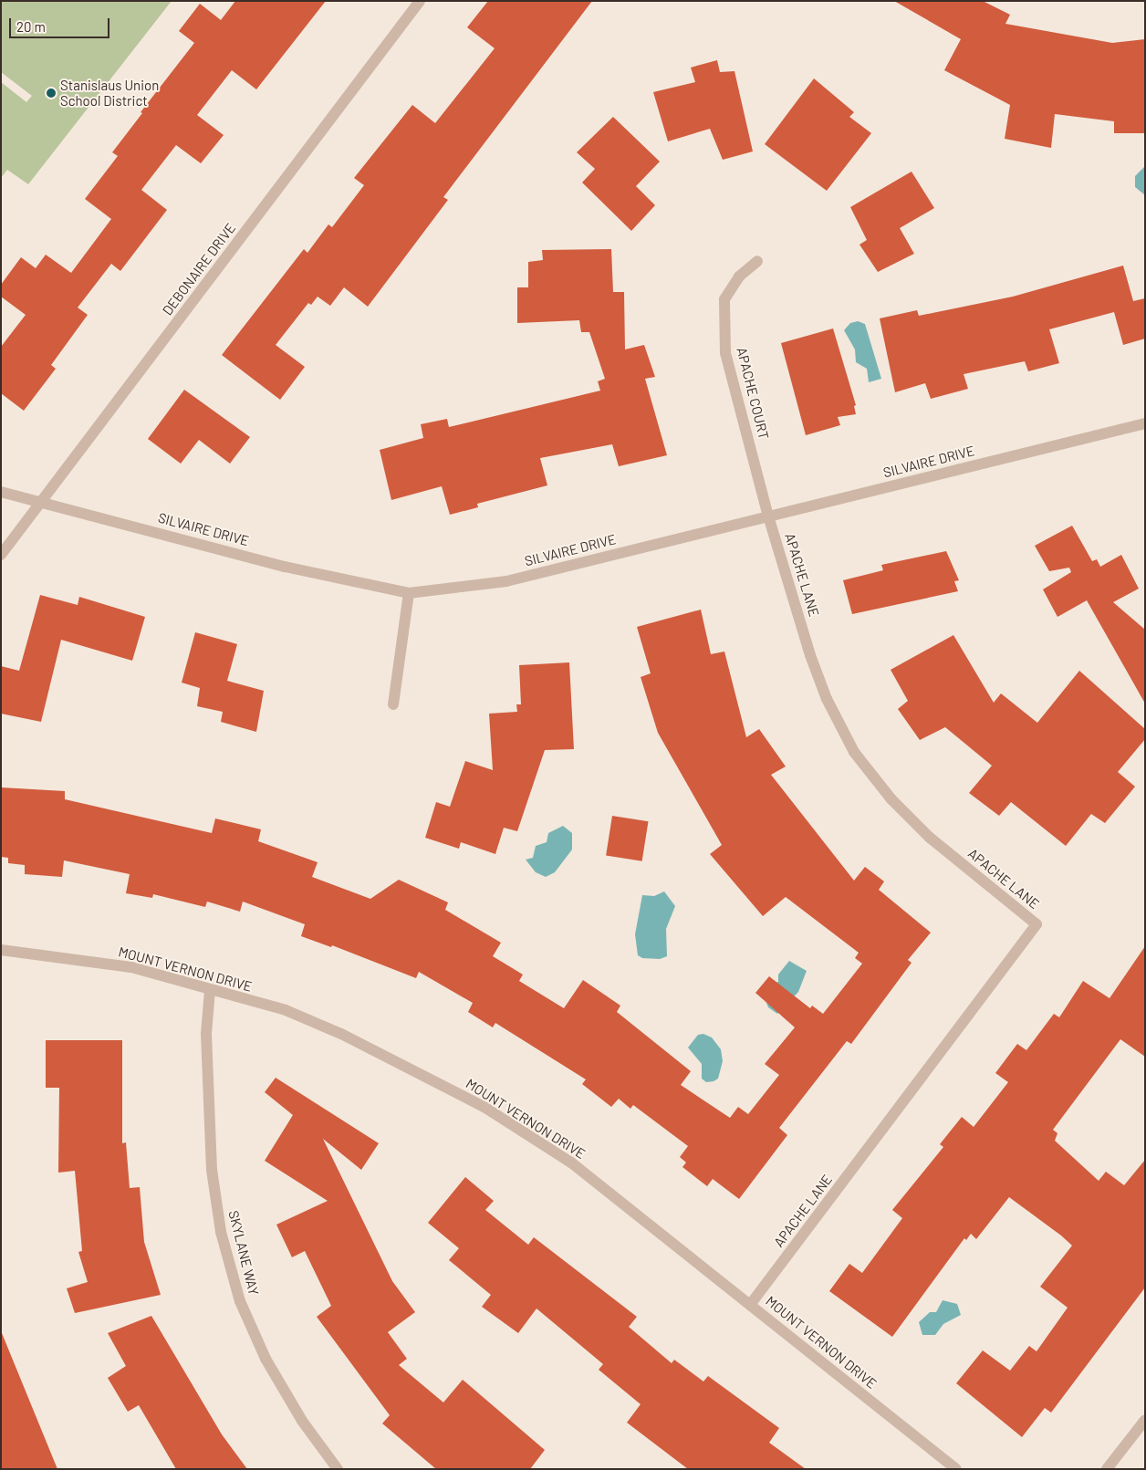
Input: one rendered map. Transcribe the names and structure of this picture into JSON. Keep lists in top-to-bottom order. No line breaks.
{"streets":{"street":["DEBONAIRE DRIVE","APACHE COURT","SILVAIRE DRIVE","APACHE LANE","MOUNT VERNON DRIVE","SKYLANE WAY"]},"crossings":[["DEBONAIRE DRIVE","SILVAIRE DRIVE"],["APACHE COURT","SILVAIRE DRIVE"],["APACHE COURT","APACHE LANE"],["SILVAIRE DRIVE","APACHE LANE"],["APACHE LANE","MOUNT VERNON DRIVE"],["MOUNT VERNON DRIVE","SKYLANE WAY"]],"places":["Stanislaus Union School District"],"scale_bar":"20 m"}
